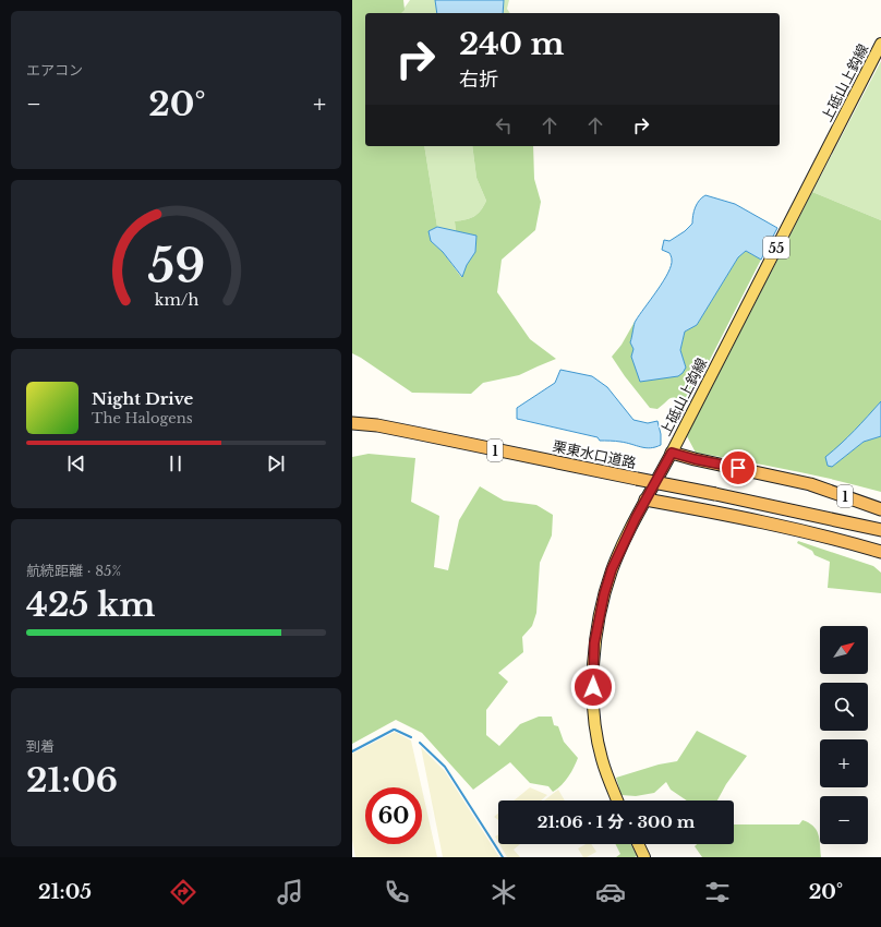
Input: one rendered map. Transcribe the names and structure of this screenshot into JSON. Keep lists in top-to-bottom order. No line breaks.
{"streets":{"highway":["1","栗東水口道路"],"main road":["上砥山上鈎線","55"]},"crossings":[["上砥山上鈎線","1"]],"north":"top right","page":{"tile":["エアコン",["航続距離 · 85%","425 km"],["到着","21:06"]],"turn":["240 m","右折"],"heat":["−","20°","+"],"song":["Night Drive","The Halogens"],"map_buttons":["+","−"],"limit":"60","trip":"21:06 · 1 分 · 300 m","tabs":["21:05","20°"],"gauge":["59","km/h"]}}
